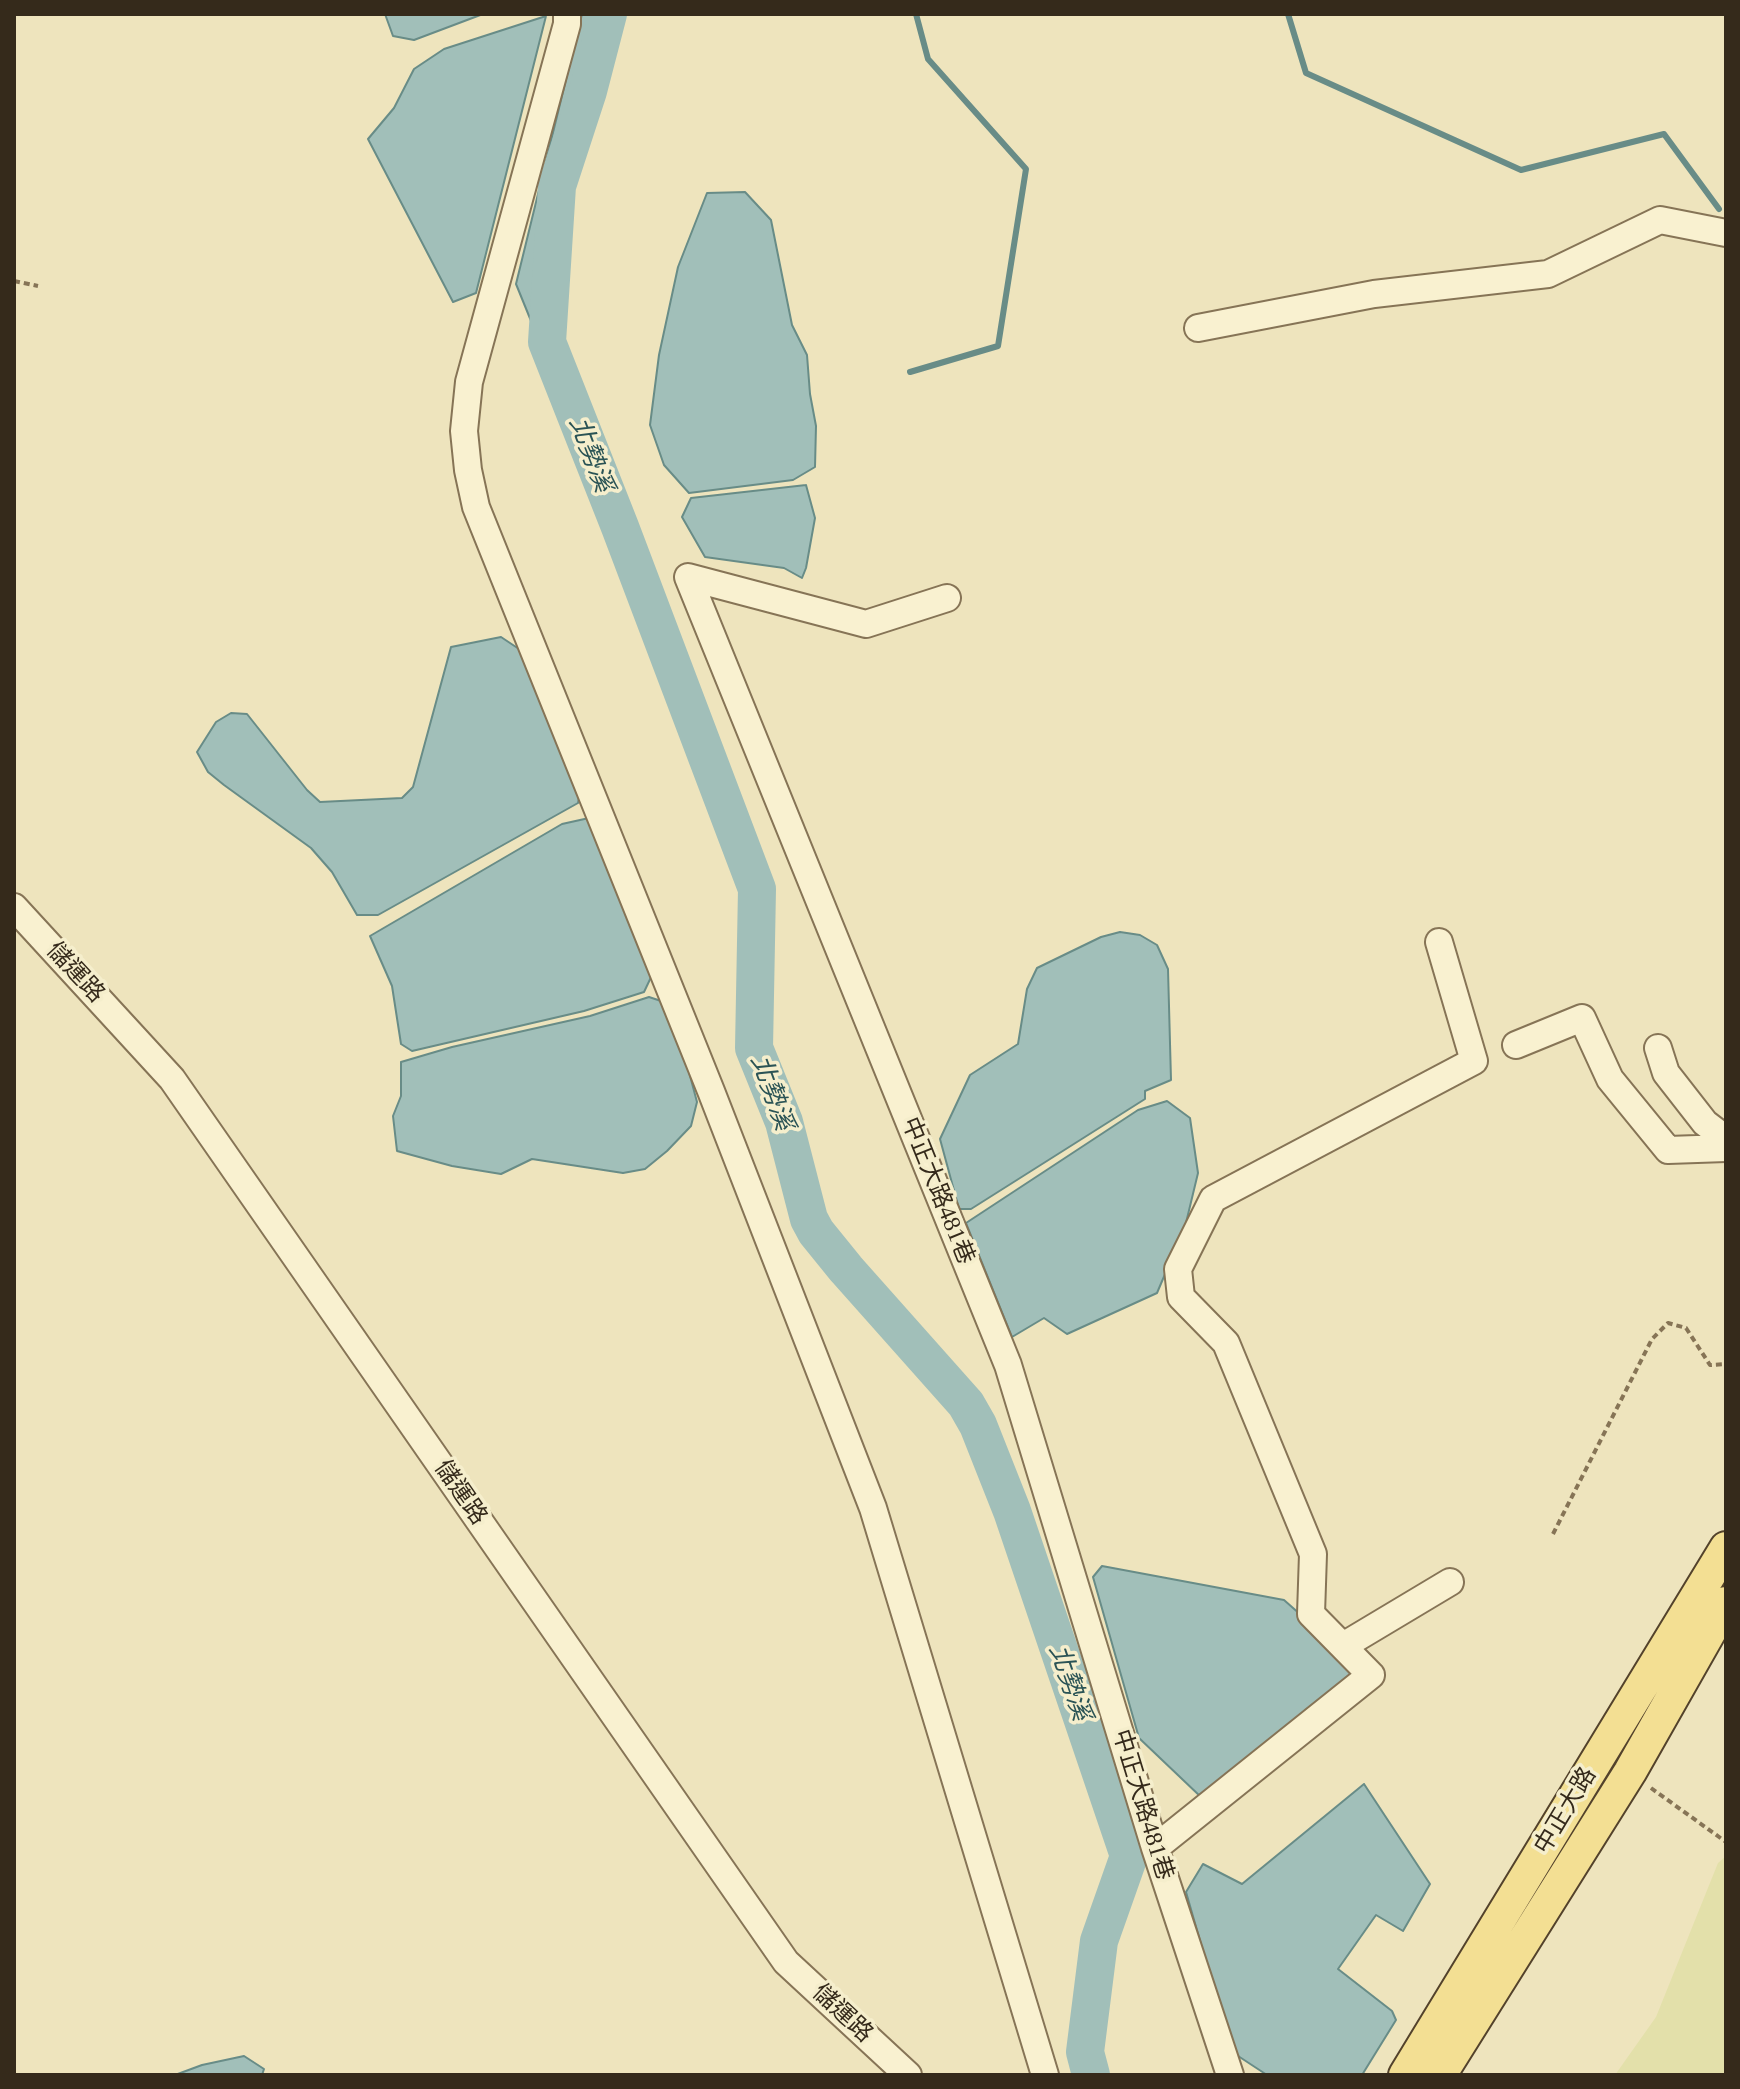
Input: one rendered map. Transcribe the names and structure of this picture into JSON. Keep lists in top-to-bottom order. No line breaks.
{"streets":{"main road":["中正大路"],"lane":["儲運路","中正大路481巷"]},"water":["北勢溪"]}
